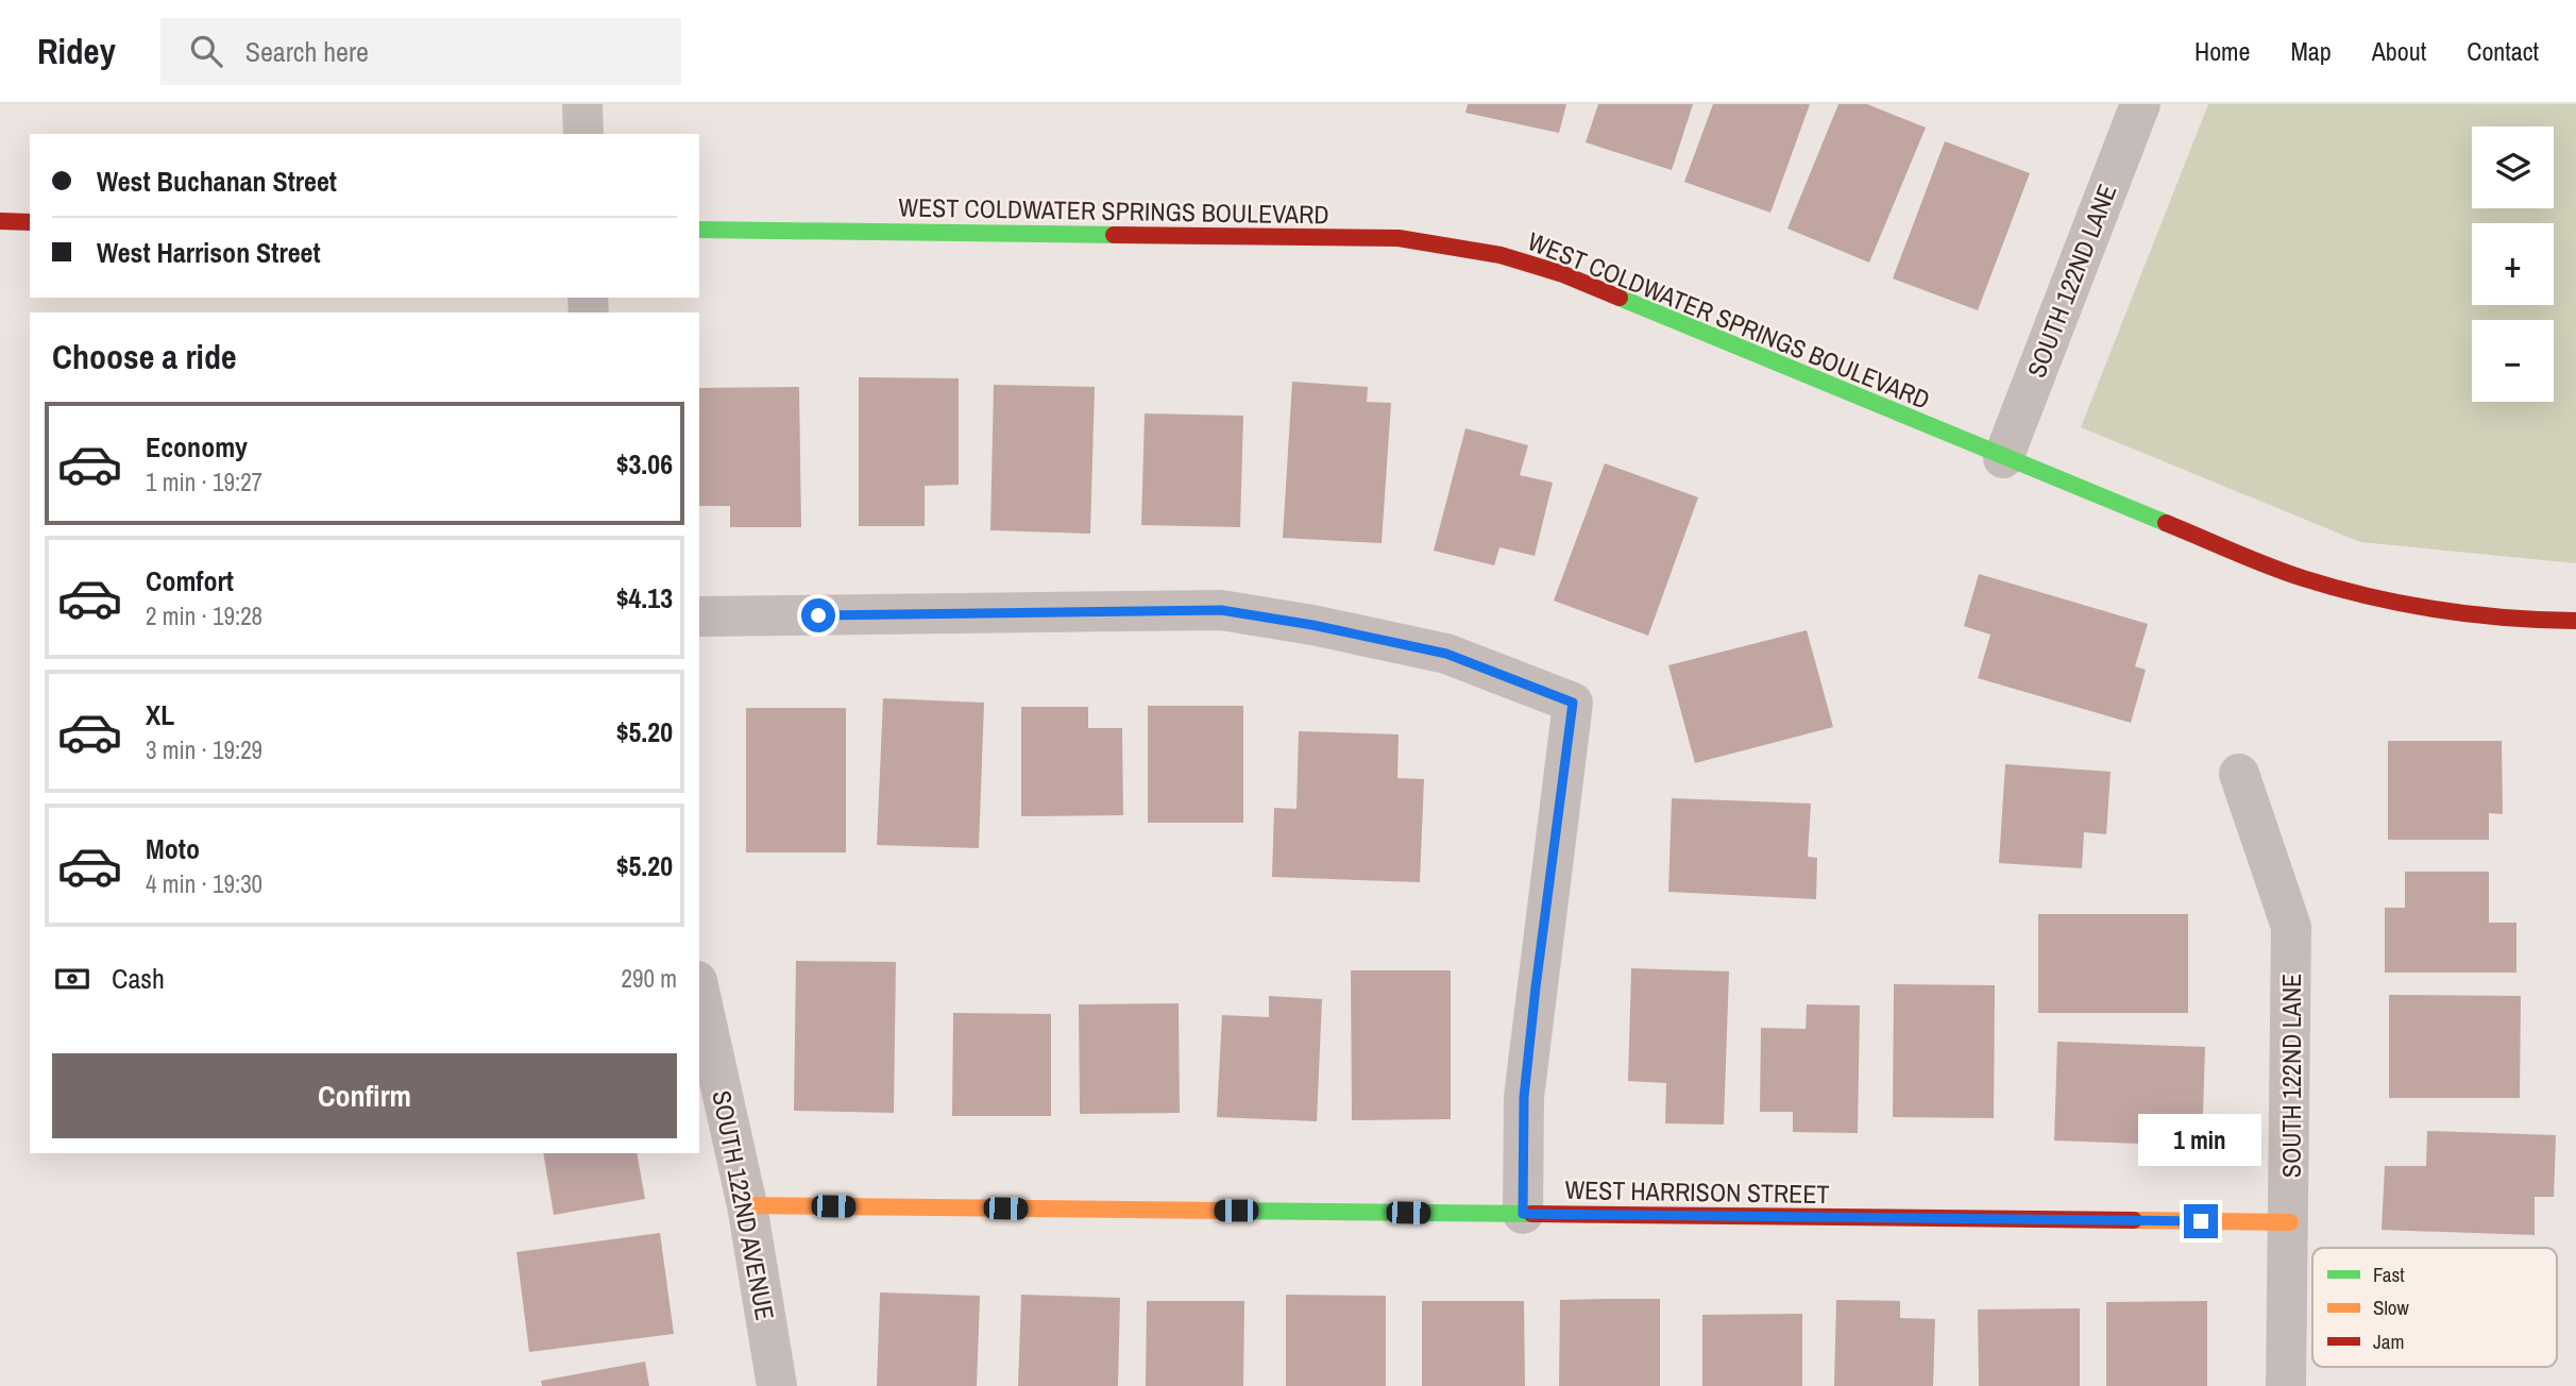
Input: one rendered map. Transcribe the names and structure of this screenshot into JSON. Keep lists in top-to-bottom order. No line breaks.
{"streets":{"street":["WEST COLDWATER SPRINGS BOULEVARD","SOUTH 122ND LANE","WEST HARRISON STREET","SOUTH 122ND AVENUE"]},"crossings":[["WEST COLDWATER SPRINGS BOULEVARD","SOUTH 122ND LANE"],["SOUTH 122ND LANE","WEST HARRISON STREET"],["WEST HARRISON STREET","SOUTH 122ND AVENUE"]],"legend":["Fast","Slow","Jam"],"page":{"header":"Ridey","search":"Search here","nav":["Home","Map","About","Contact"],"map_buttons":["+","−"],"banner":["West Buchanan Street","West Harrison Street"],"heading":"Choose a ride","list":[{"name":"Economy","note":"1 min · 19:27","value":"$3.06"},{"name":"Comfort","note":"2 min · 19:28","value":"$4.13"},{"name":"XL","note":"3 min · 19:29","value":"$5.20"},{"name":"Moto","note":"4 min · 19:30","value":"$5.20"}],"pay":["Cash","290 m"],"buttons":"Confirm","bubble":"1 min"}}
